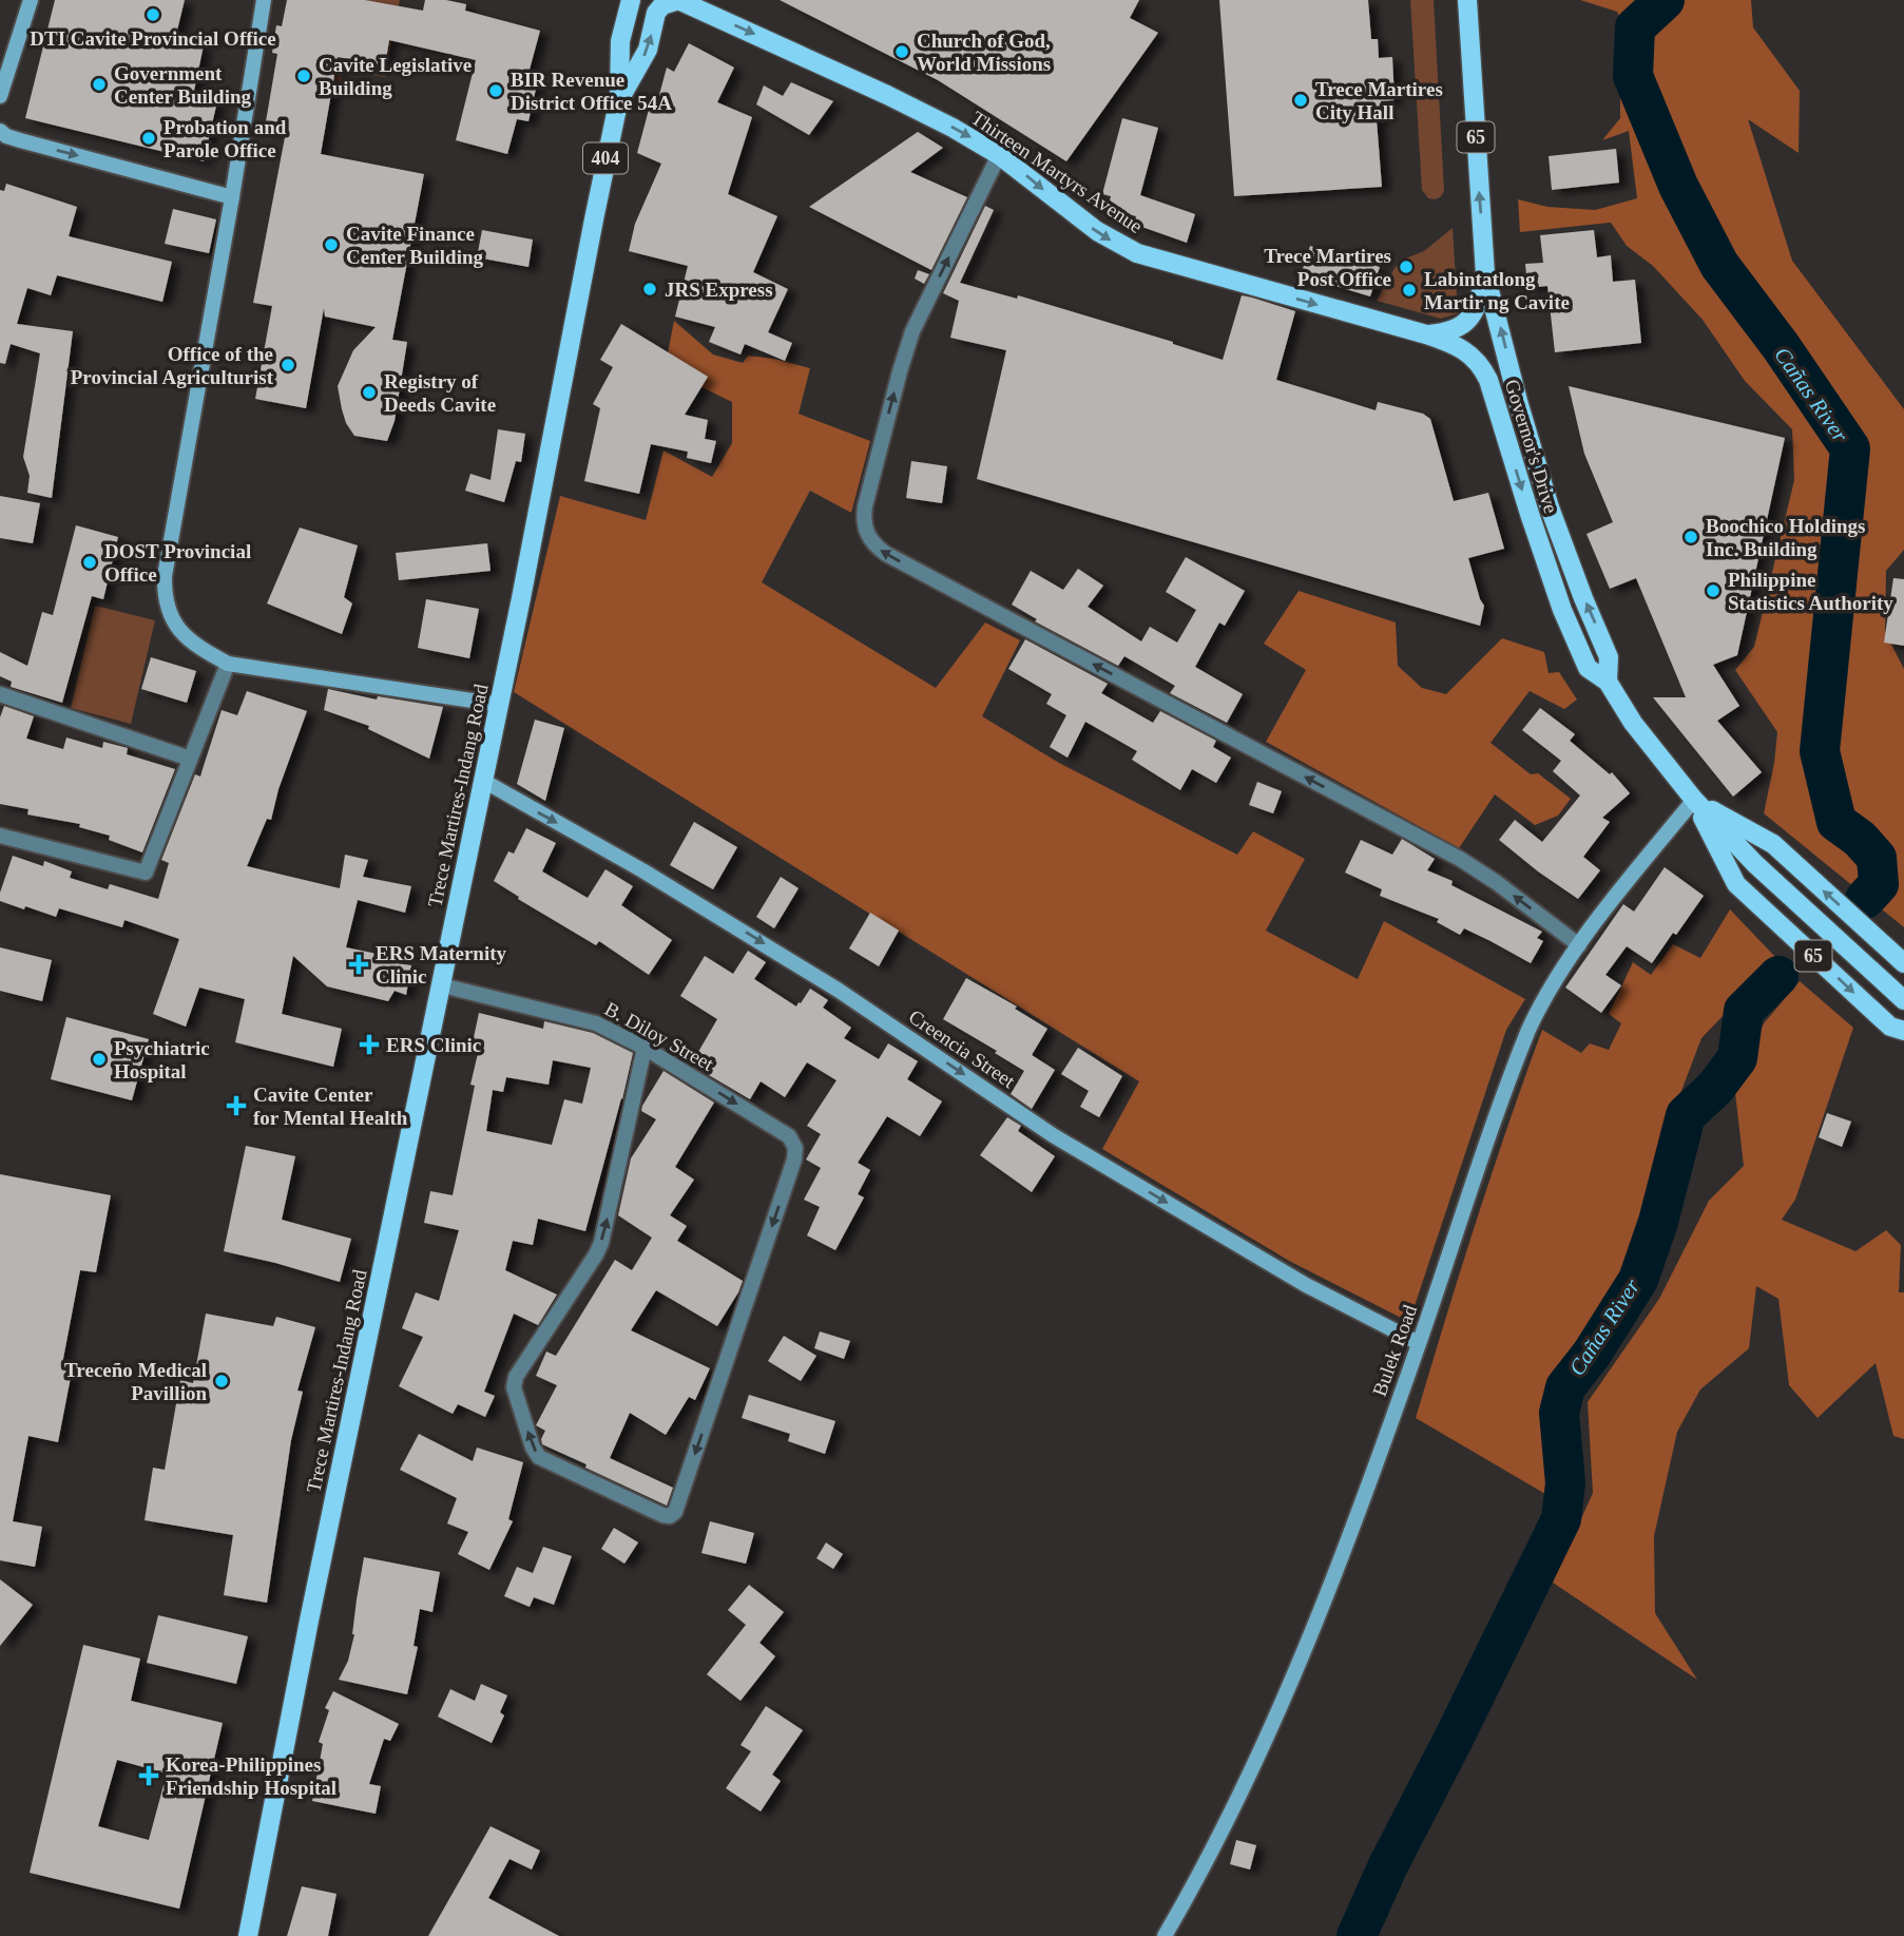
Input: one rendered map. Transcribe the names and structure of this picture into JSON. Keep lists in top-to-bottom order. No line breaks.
{"streets":{"main road":["65","404","Thirteen Martyrs Avenue","Governor's Drive","Trece Martires-Indang Road"],"street":["B. Diloy Street","Creencia Street","Bulek Road"]},"crossings":[["Thirteen Martyrs Avenue","Governor's Drive"],["Thirteen Martyrs Avenue","Trece Martires-Indang Road"],["Governor's Drive","Bulek Road"],["Trece Martires-Indang Road","B. Diloy Street"],["Trece Martires-Indang Road","Creencia Street"],["Creencia Street","Bulek Road"]],"one_way":["Thirteen Martyrs Avenue","Creencia Street"],"water":["Cañas River"],"places":{"other":["DTI Cavite Provincial Office","Church of God, World Missions","Cavite Legislative Building","Government Center Building","BIR Revenue District Office 54A","Trece Martires City Hall","Probation and Parole Office","Cavite Finance Center Building","Trece Martires Post Office","JRS Express","Labintatlong Martir ng Cavite","Office of the Provincial Agriculturist","Registry of Deeds Cavite","Boochico Holdings Inc. Building","DOST Provincial Office","Philippine Statistics Authority","Psychiatric Hospital","Treceño Medical Pavillion"],"health":["ERS Maternity Clinic","ERS Clinic","Cavite Center for Mental Health","Korea-Philippines Friendship Hospital"]}}
